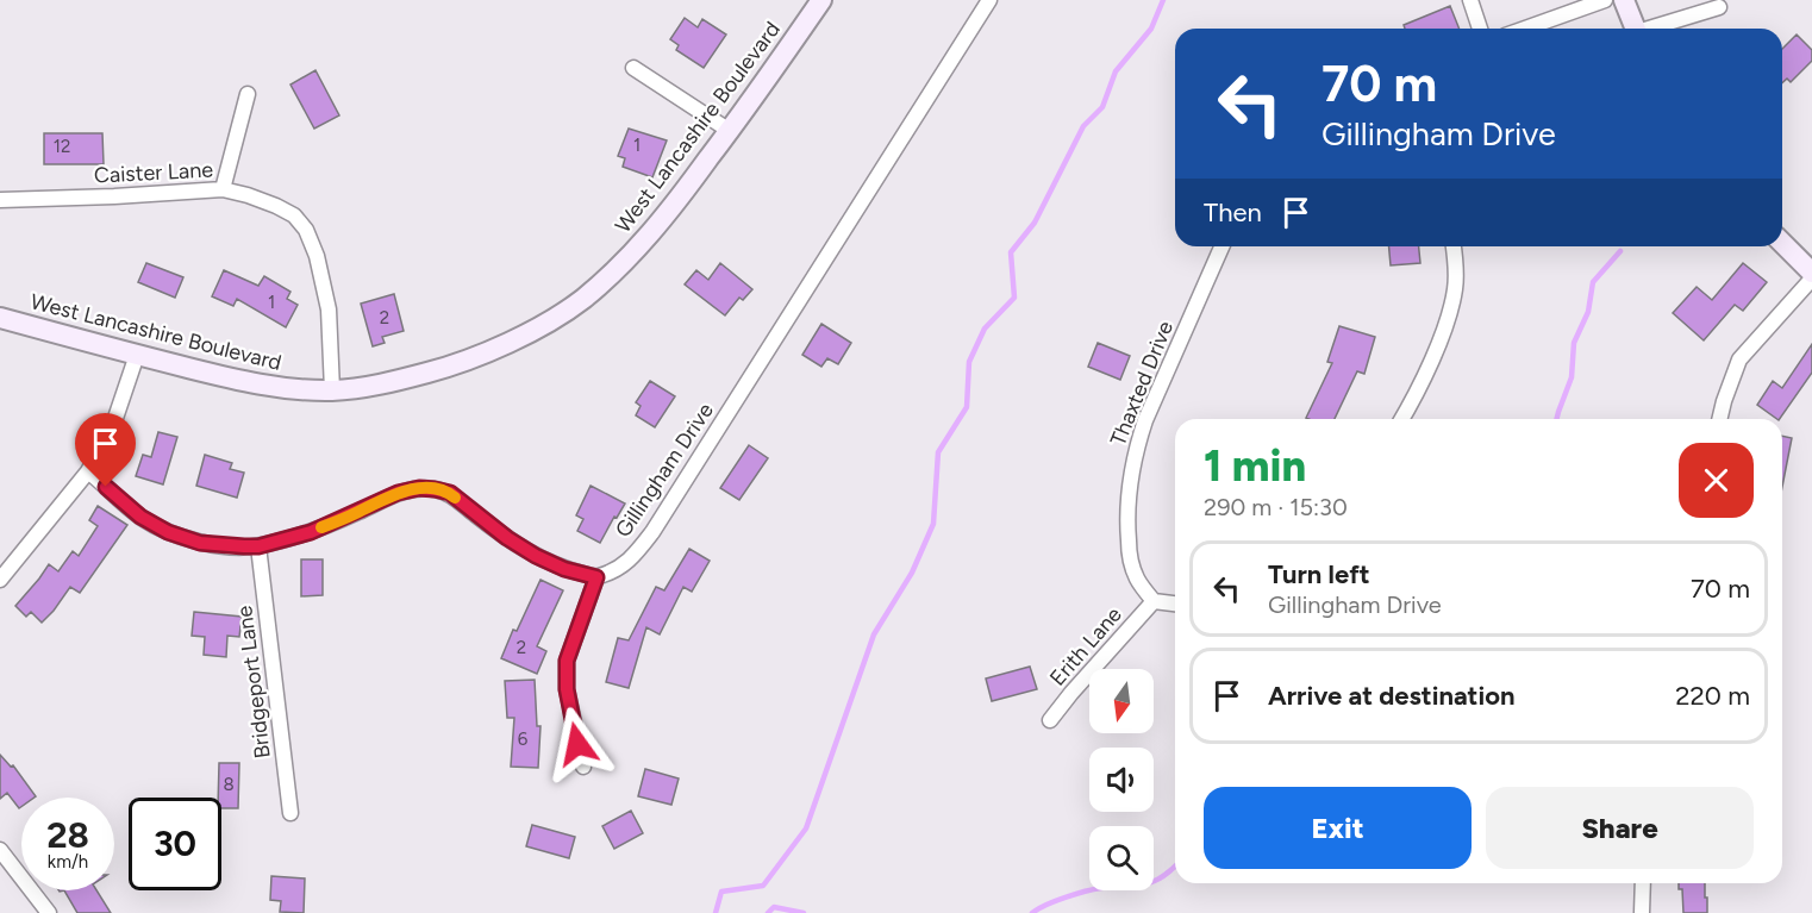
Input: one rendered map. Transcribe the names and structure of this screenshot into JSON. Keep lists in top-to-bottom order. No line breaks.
{"streets":{"main road":["West Lancashire Boulevard"],"street":["Caister Lane","Thaxted Drive","Gillingham Drive","Erith Lane","Bridgeport Lane"]},"crossings":[["West Lancashire Boulevard","Caister Lane"],["Thaxted Drive","Erith Lane"]],"house_numbers":["1","12","1","2","2","6","8"],"north":"bottom","page":{"turn":["70 m","Gillingham Drive"],"then":"Then","heading":["1 min","290 m · 15:30"],"list":[{"name":"Turn left","note":"Gillingham Drive","value":"70 m"},{"name":"Arrive at destination","value":"220 m"}],"buttons":["Exit","Share"],"speed":"28 km/h","limit":"30"}}
